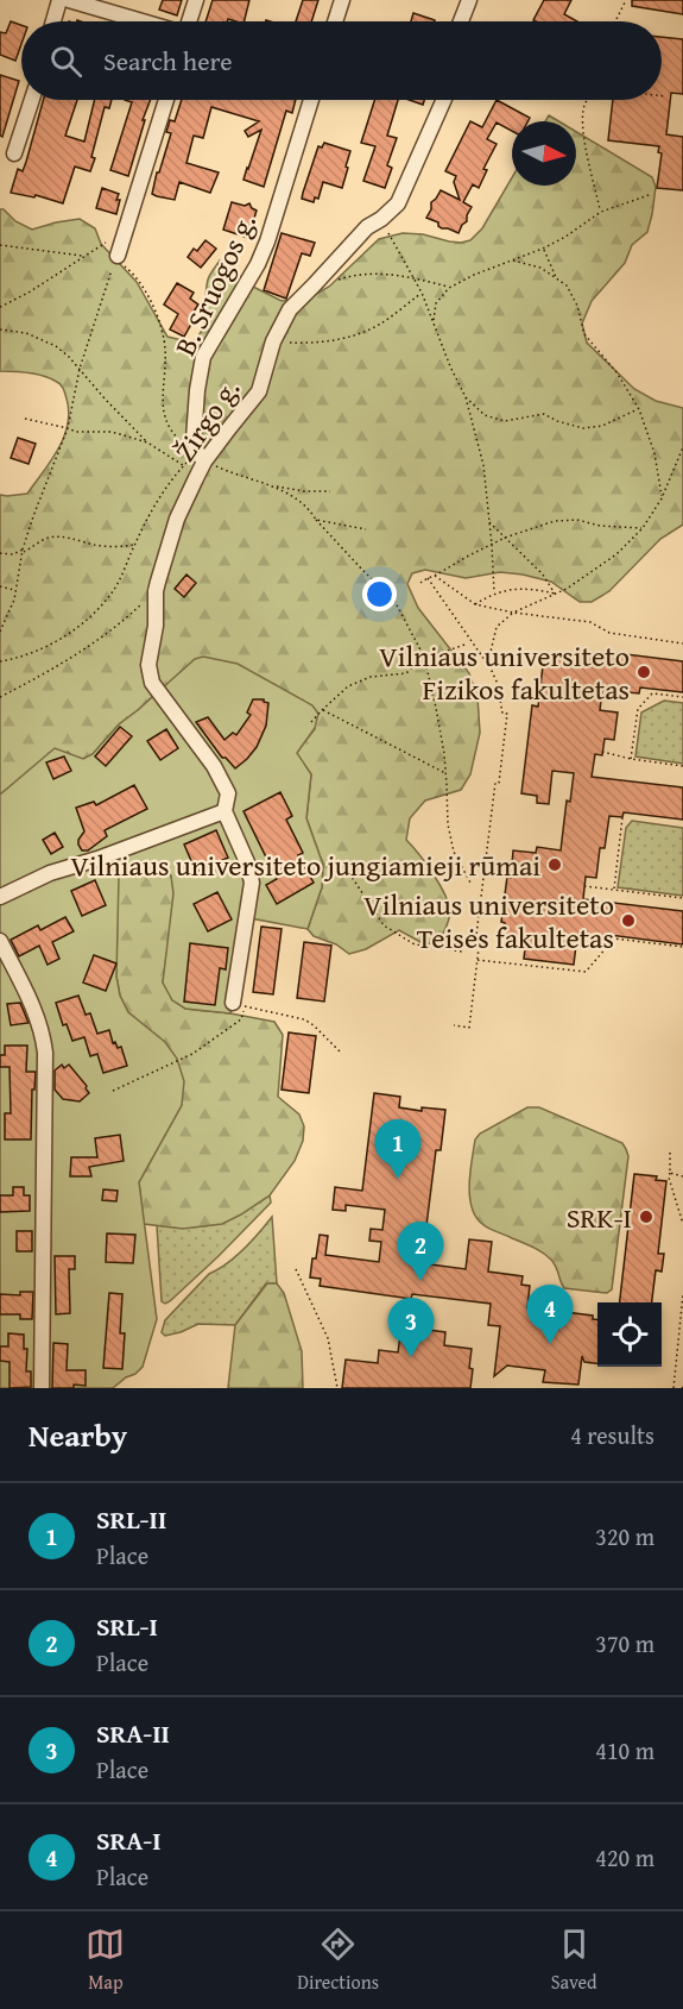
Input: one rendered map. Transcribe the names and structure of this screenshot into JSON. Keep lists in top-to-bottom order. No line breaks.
{"streets":{"street":["B. Sruogos g.","Žirgo g."]},"crossings":[["B. Sruogos g.","Žirgo g."]],"places":["Vilniaus universiteto Fizikos fakultetas","Vilniaus universiteto jungiamieji rūmai","Vilniaus universiteto Teisės fakultetas","SRK-I"],"north":"right","page":{"search":"Search here","pins":["1","2","4","3"],"heading":["Nearby","4 results"],"list":[{"mark":"1","name":"SRL-II","note":"Place","value":"320 m"},{"mark":"2","name":"SRL-I","note":"Place","value":"370 m"},{"mark":"3","name":"SRA-II","note":"Place","value":"410 m"},{"mark":"4","name":"SRA-I","note":"Place","value":"420 m"}],"nav":["Map","Directions","Saved"]}}
